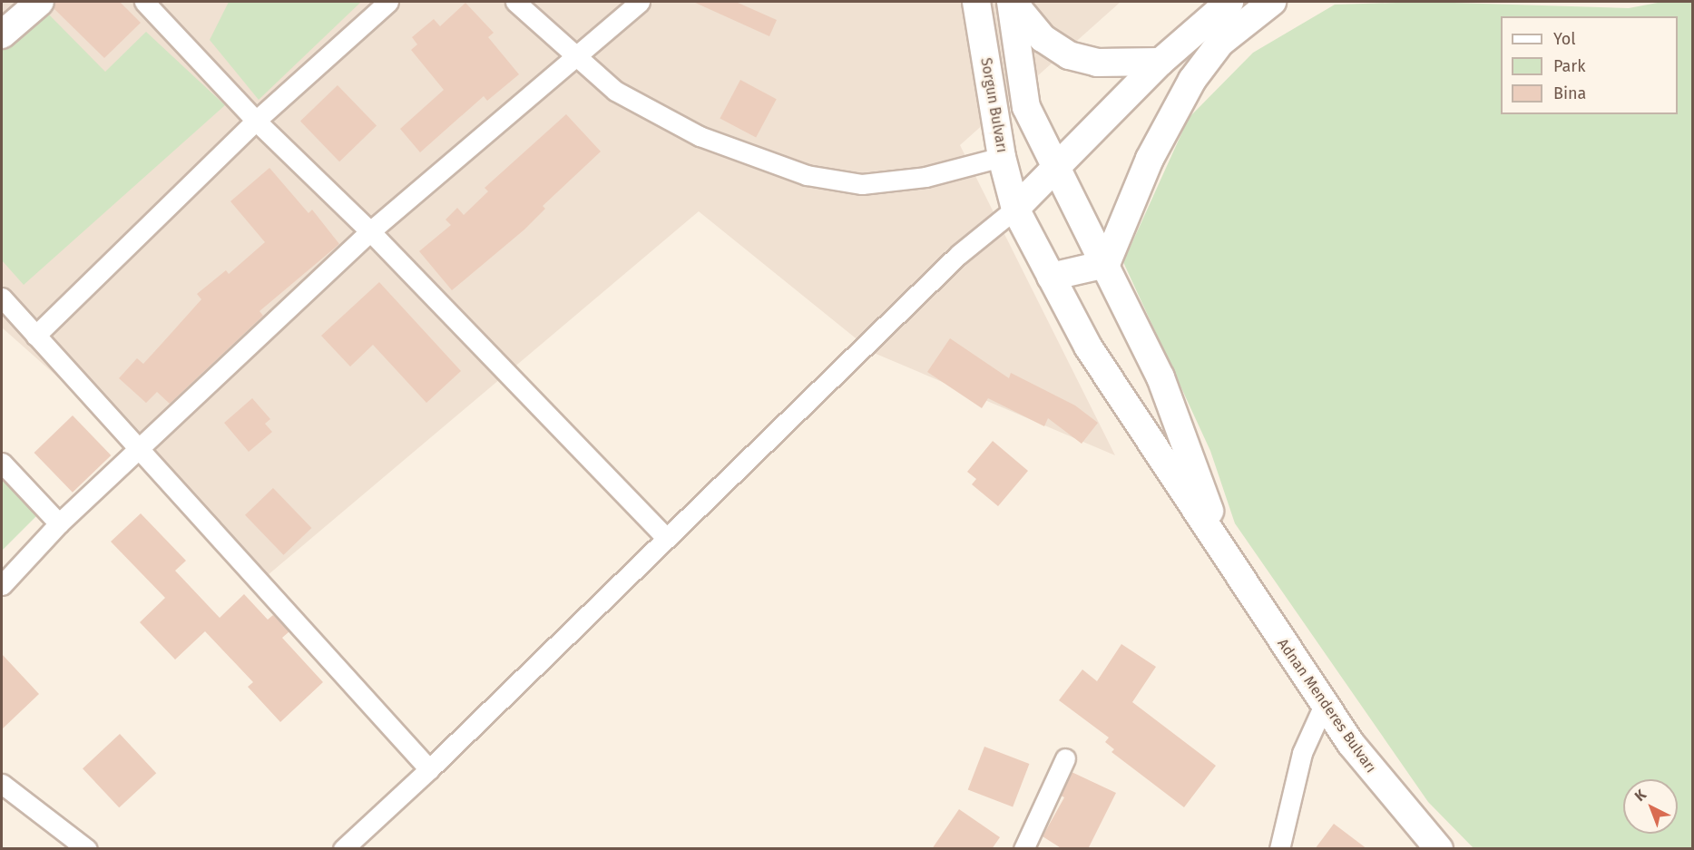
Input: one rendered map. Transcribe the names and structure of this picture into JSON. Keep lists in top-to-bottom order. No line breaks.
{"streets":{"main road":["Sorgun Bulvarı","Adnan Menderes Bulvarı"]},"crossings":[["Sorgun Bulvarı","Adnan Menderes Bulvarı"]],"legend":["Yol","Park","Bina"],"north":"top left"}
